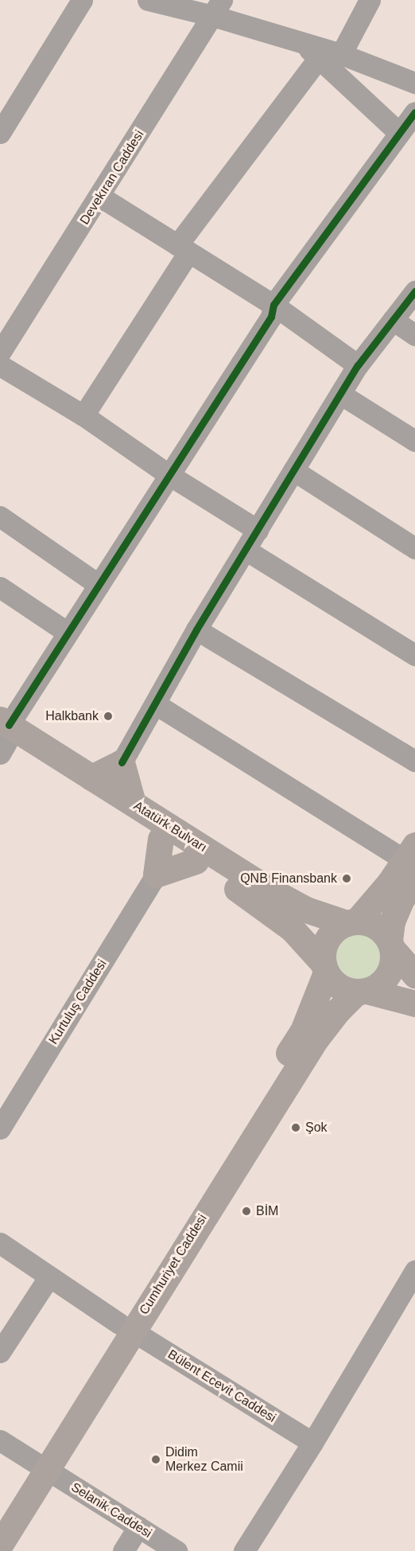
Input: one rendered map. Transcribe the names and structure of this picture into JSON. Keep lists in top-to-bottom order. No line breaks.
{"streets":{"main road":["Atatürk Bulvarı","Cumhuriyet Caddesi"],"street":["Devekıran Caddesi","Kurtuluş Caddesi","Bülent Ecevit Caddesi","Selanik Caddesi"]},"crossings":[["Atatürk Bulvarı","Cumhuriyet Caddesi"],["Cumhuriyet Caddesi","Bülent Ecevit Caddesi"],["Cumhuriyet Caddesi","Selanik Caddesi"]],"places":["Halkbank","QNB Finansbank","Şok","BİM","Didim Merkez Camii"]}
